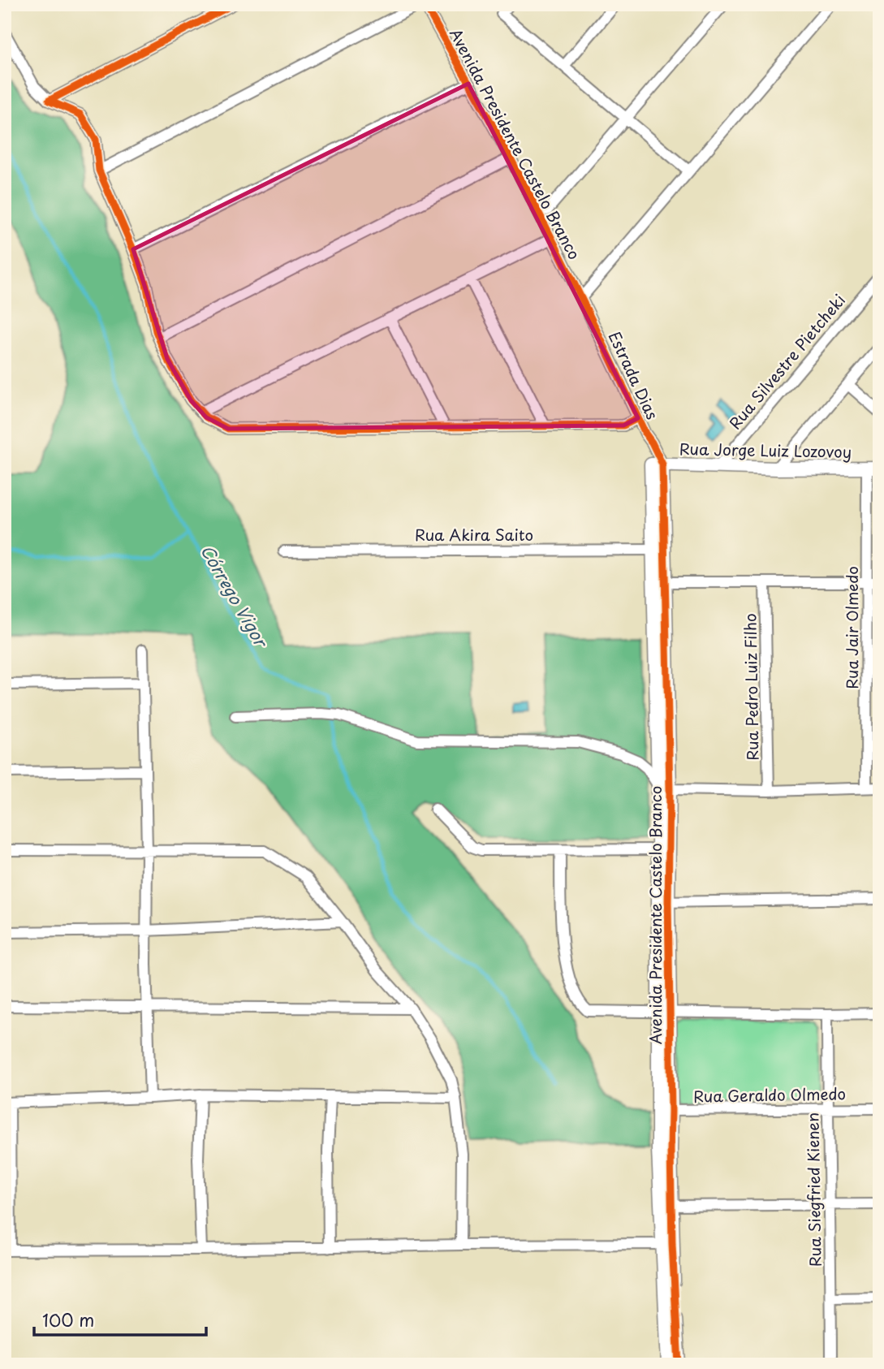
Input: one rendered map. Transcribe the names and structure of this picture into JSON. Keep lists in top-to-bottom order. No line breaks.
{"streets":{"street":["Avenida Presidente Castelo Branco","Rua Silvestre Pietcheki","Estrada Dias","Rua Jorge Luiz Lozovoy","Rua Akira Saito","Rua Jair Olmedo","Rua Pedro Luiz Filho","Rua Geraldo Olmedo","Rua Siegfried Kienen"]},"crossings":[["Avenida Presidente Castelo Branco","Estrada Dias"],["Avenida Presidente Castelo Branco","Rua Jorge Luiz Lozovoy"],["Avenida Presidente Castelo Branco","Rua Akira Saito"],["Avenida Presidente Castelo Branco","Rua Geraldo Olmedo"],["Rua Silvestre Pietcheki","Rua Jorge Luiz Lozovoy"],["Estrada Dias","Rua Jorge Luiz Lozovoy"],["Rua Jorge Luiz Lozovoy","Rua Jair Olmedo"],["Rua Geraldo Olmedo","Rua Siegfried Kienen"]],"water":["Córrego Vigor"],"scale_bar":"100 m"}
